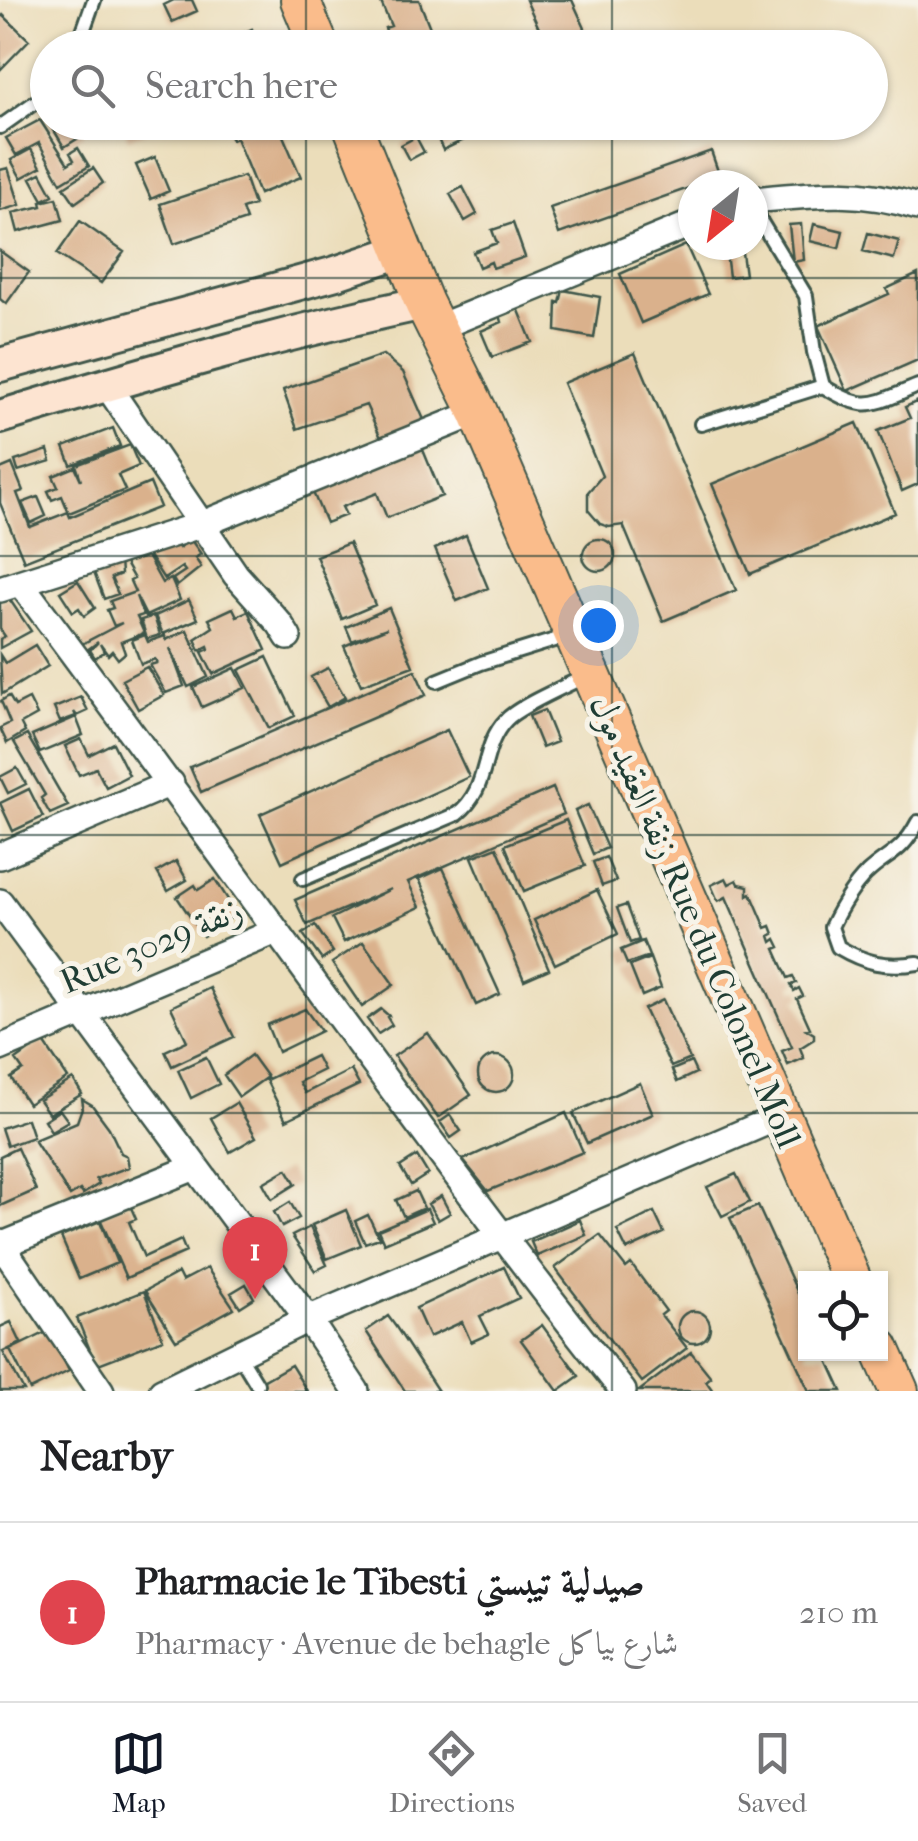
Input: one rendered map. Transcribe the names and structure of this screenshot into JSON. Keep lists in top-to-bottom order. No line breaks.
{"streets":{"main road":["زنقة العقيد مول Rue du Colonel Moll"],"street":["Rue 3029 زنقة"]},"north":"bottom left","page":{"search":"Search here","pins":"1","heading":"Nearby","list":[{"mark":"1","name":"Pharmacie le Tibesti صيدلية تيبستي","note":"Pharmacy · Avenue de behagle شارع بياكل","value":"210 m"}],"nav":["Map","Directions","Saved"]}}
